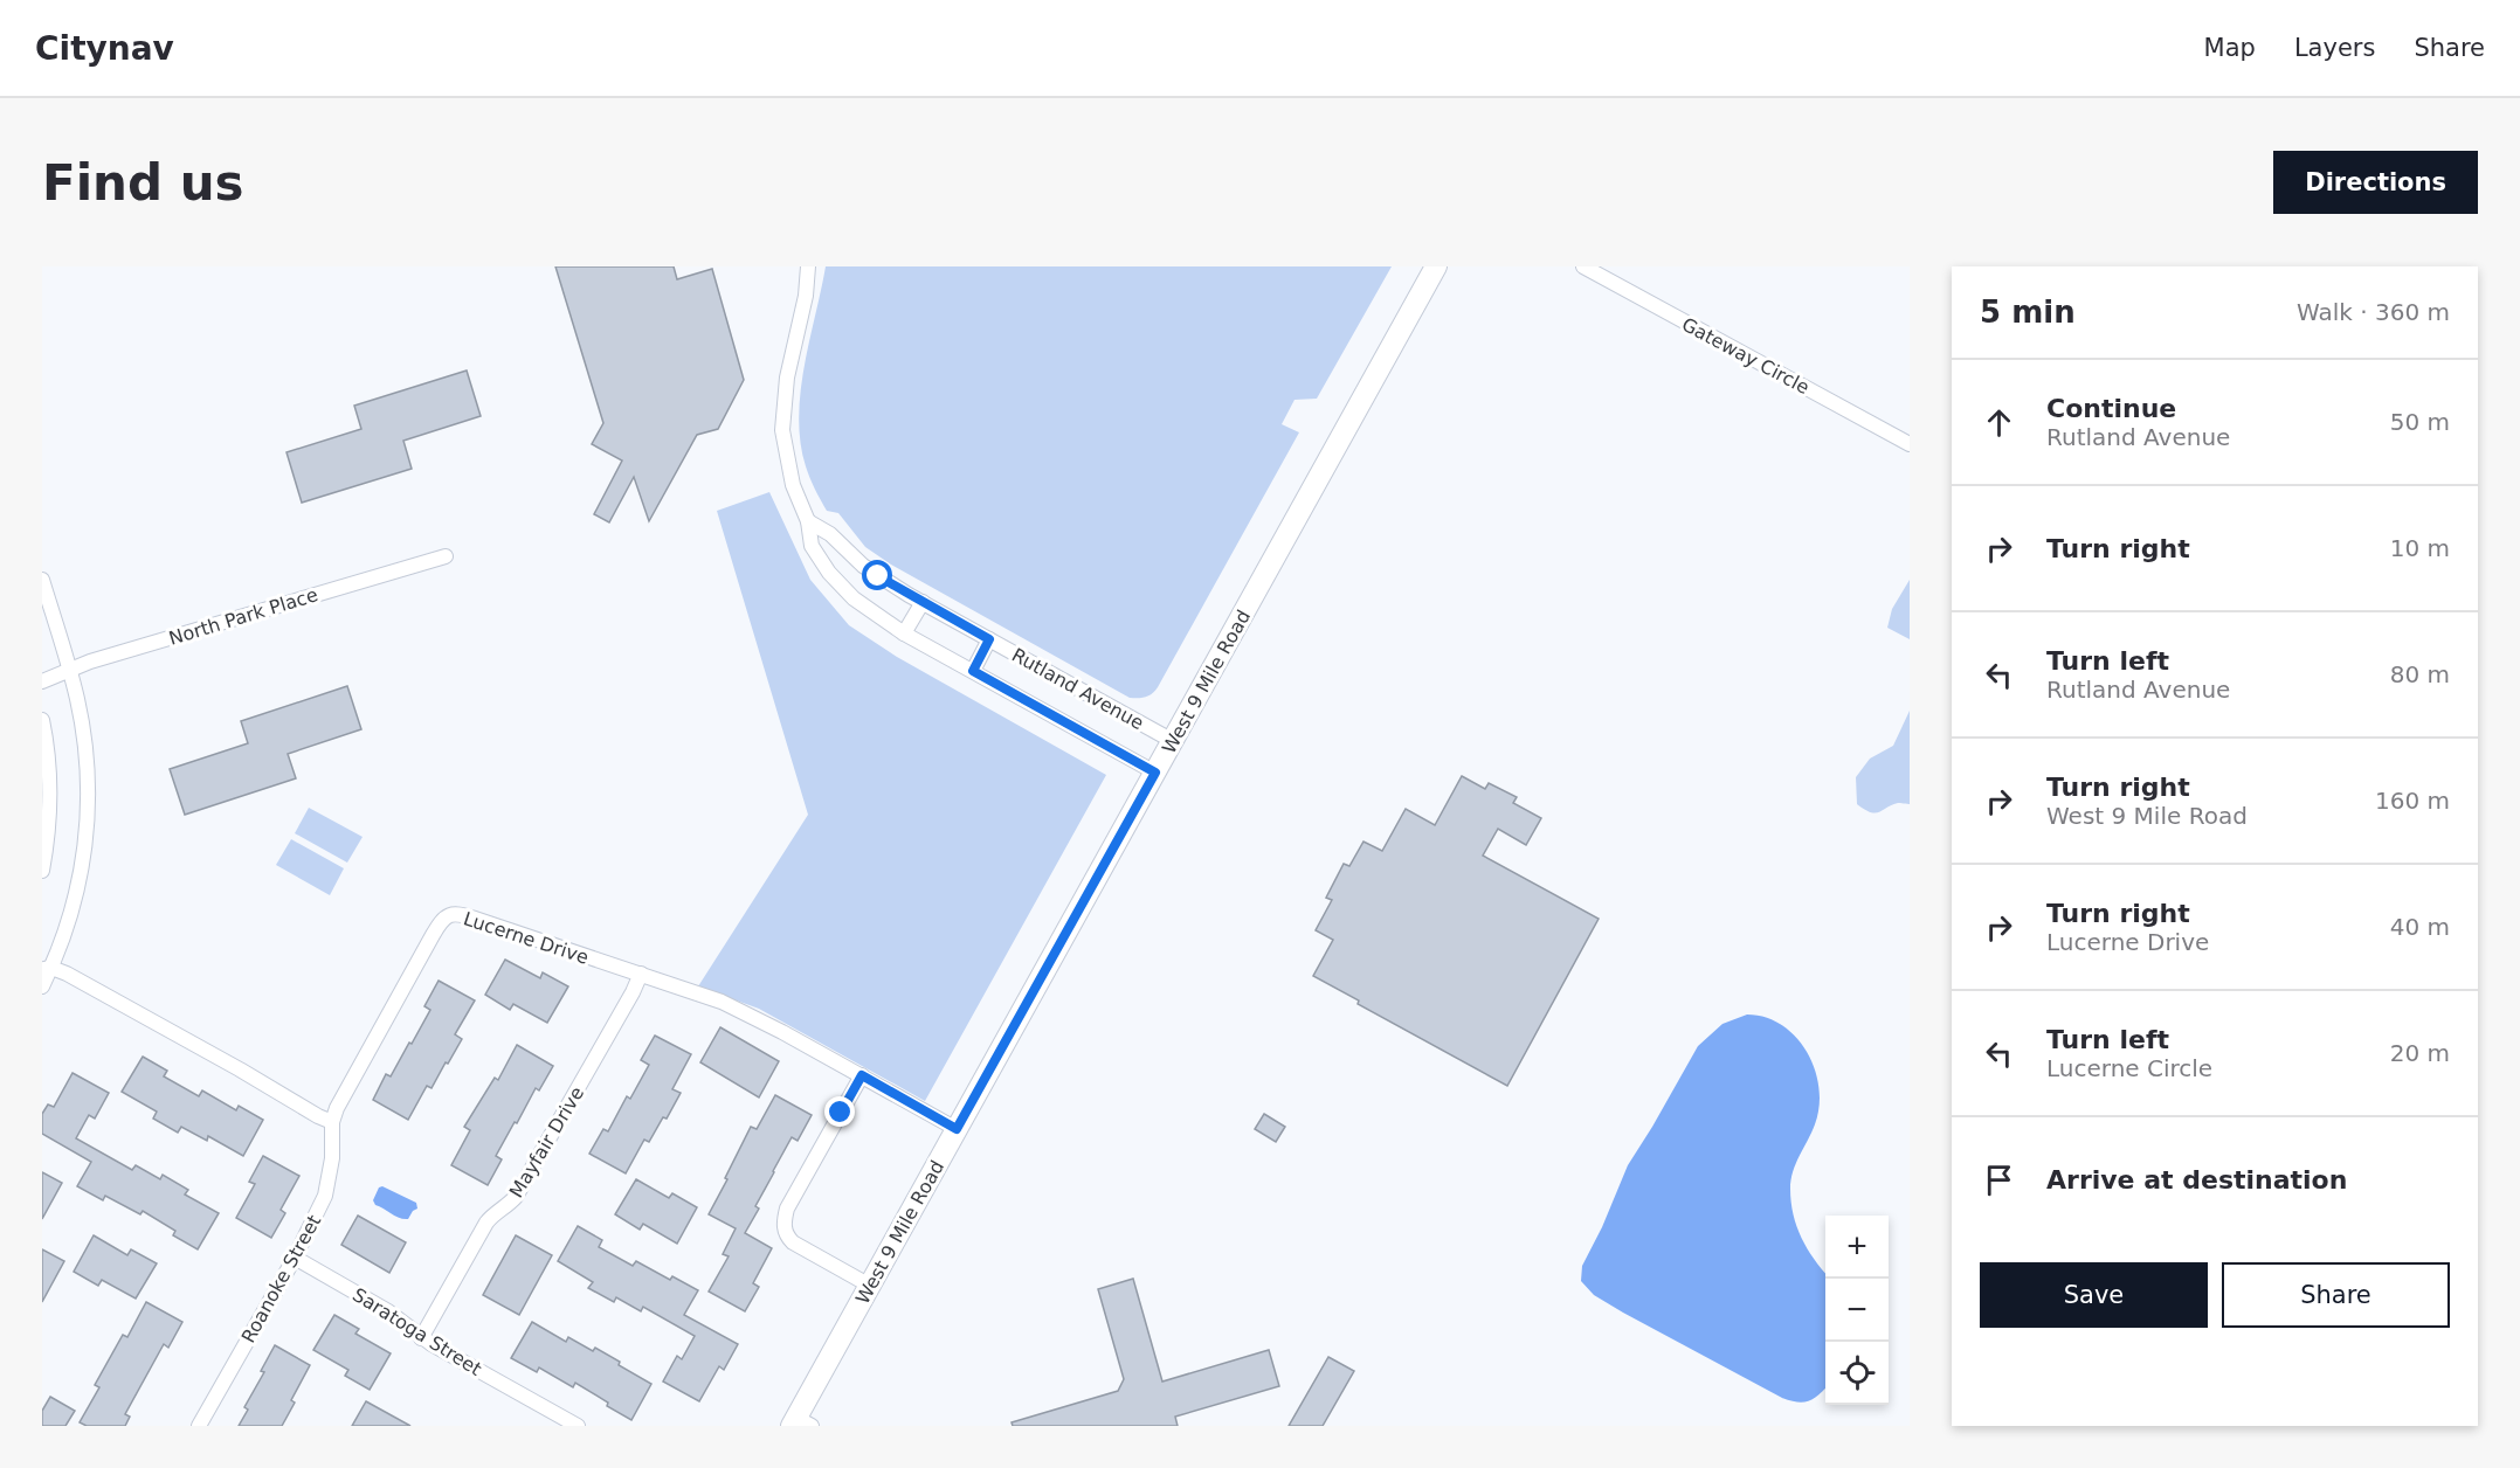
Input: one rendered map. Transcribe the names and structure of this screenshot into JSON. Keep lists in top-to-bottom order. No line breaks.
{"streets":{"main road":["West 9 Mile Road"],"street":["Gateway Circle","North Park Place","Rutland Avenue","Lucerne Drive","Mayfair Drive","Roanoke Street","Saratoga Street"]},"crossings":[["West 9 Mile Road","Rutland Avenue"],["West 9 Mile Road","Lucerne Drive"],["Lucerne Drive","Mayfair Drive"],["Lucerne Drive","Roanoke Street"],["Mayfair Drive","Saratoga Street"],["Roanoke Street","Saratoga Street"]],"page":{"header":"Citynav","nav":["Map","Layers","Share"],"buttons":["Directions",["Save","Share"]],"title":"Find us","heading":["5 min","Walk · 360 m"],"list":[["Continue","Rutland Avenue","50 m"],["Turn right","10 m"],["Turn left","Rutland Avenue","80 m"],["Turn right","West 9 Mile Road","160 m"],["Turn right","Lucerne Drive","40 m"],["Turn left","Lucerne Circle","20 m"],"Arrive at destination"],"map_buttons":["+","−"]}}
